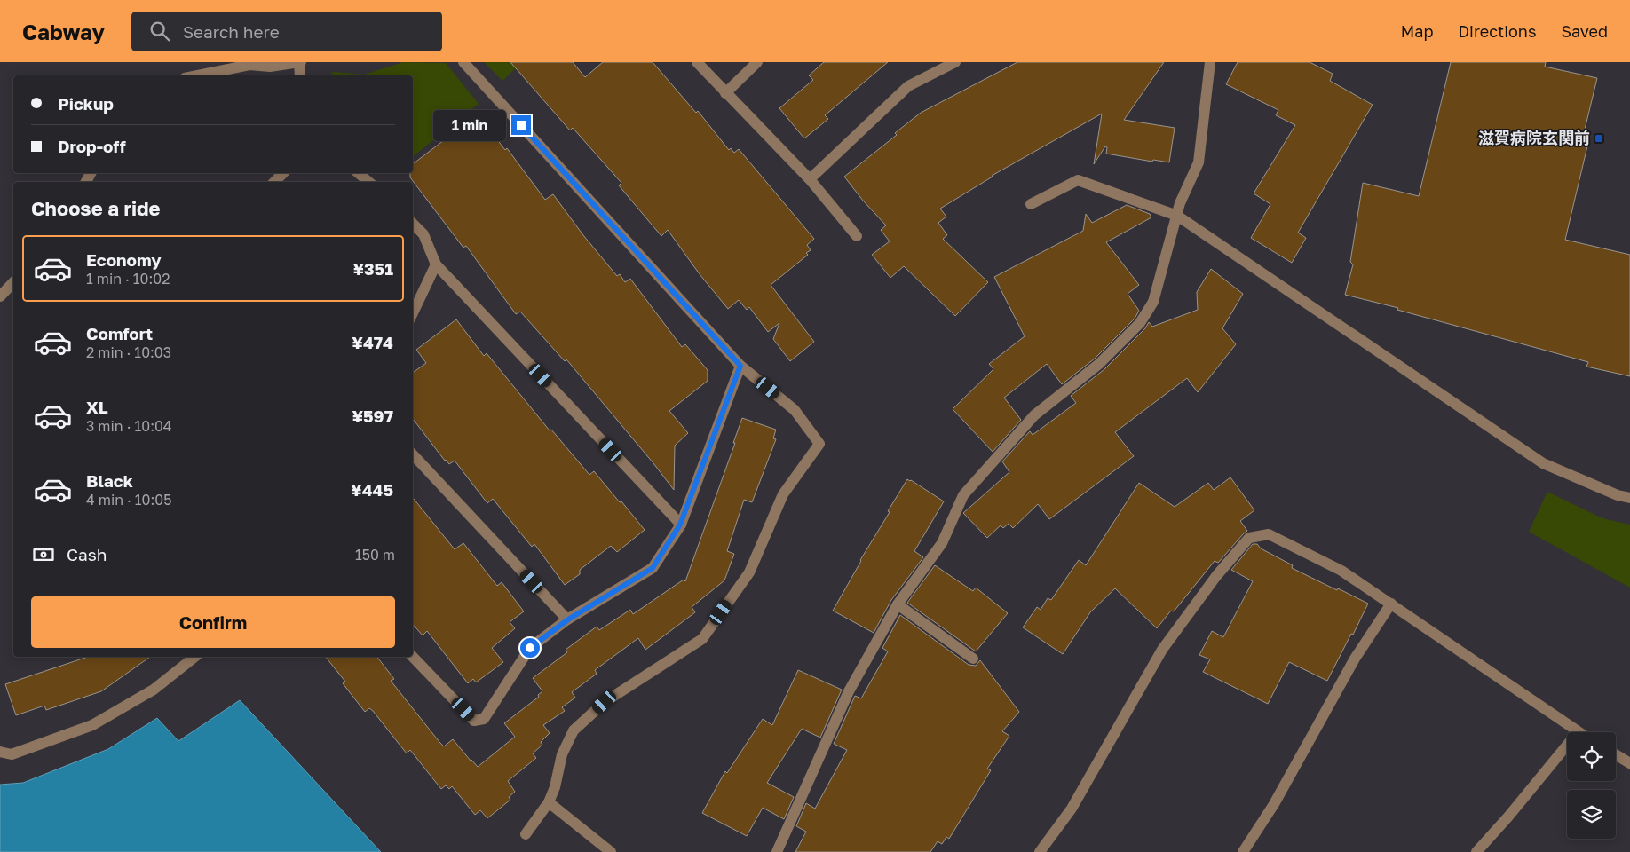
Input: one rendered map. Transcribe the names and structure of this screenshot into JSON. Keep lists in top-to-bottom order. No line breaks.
{"places":{"transit":["滋賀病院玄関前"]},"page":{"header":"Cabway","search":"Search here","nav":["Map","Directions","Saved"],"banner":["Pickup","Drop-off"],"bubble":"1 min","heading":"Choose a ride","list":[{"name":"Economy","note":"1 min · 10:02","value":"¥351"},{"name":"Comfort","note":"2 min · 10:03","value":"¥474"},{"name":"XL","note":"3 min · 10:04","value":"¥597"},{"name":"Black","note":"4 min · 10:05","value":"¥445"}],"pay":["Cash","150 m"],"buttons":"Confirm"}}
